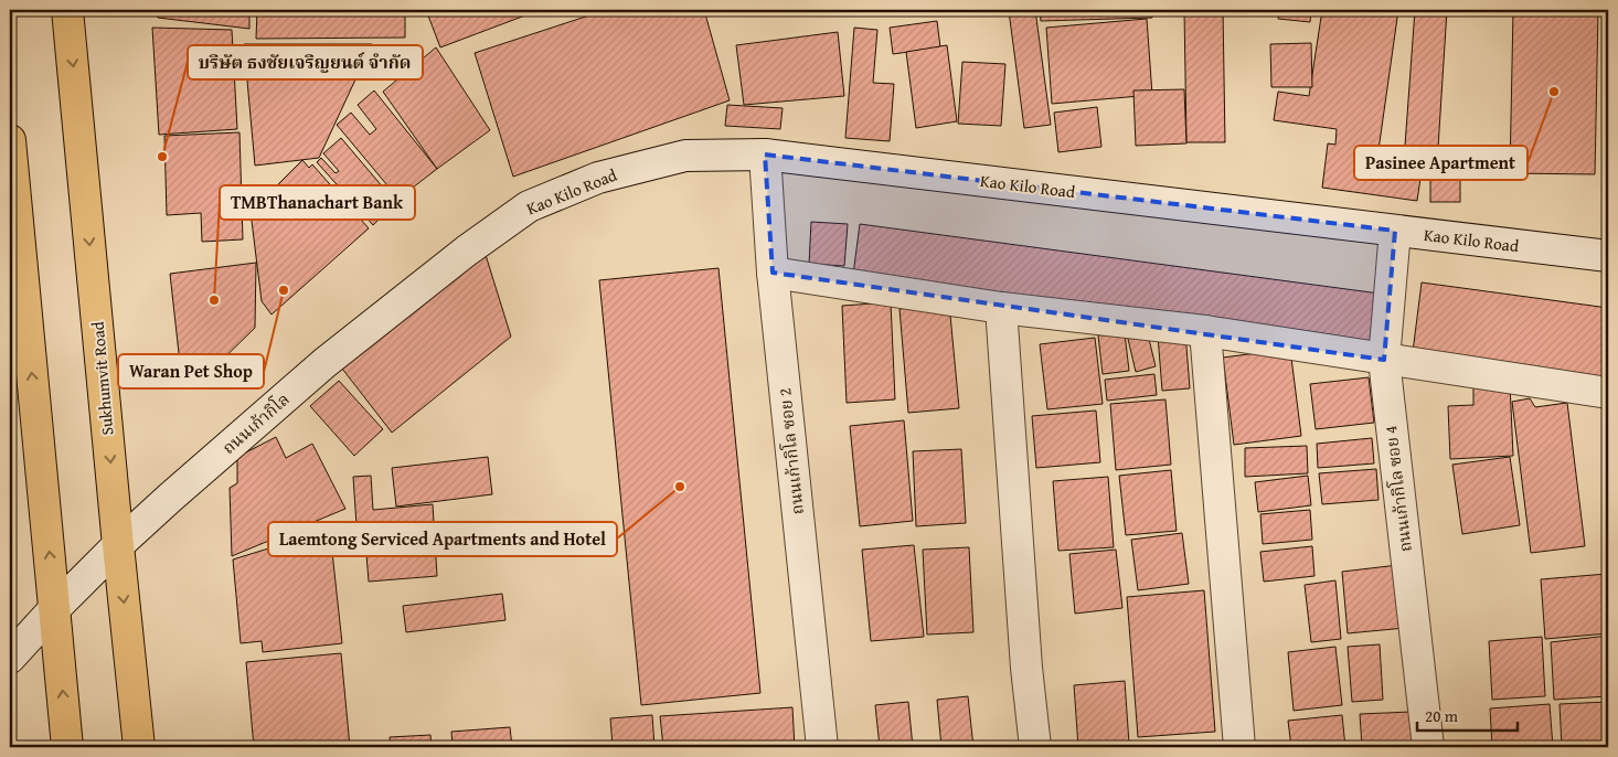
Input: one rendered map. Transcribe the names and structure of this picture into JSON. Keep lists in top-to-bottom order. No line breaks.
{"streets":{"highway":["Sukhumvit Road"],"street":["Kao Kilo Road","ถนนเก้ากิโล","ถนนเก้ากิโล ซอย 2","ถนนเก้ากิโล ซอย 4"]},"crossings":[["Kao Kilo Road","ถนนเก้ากิโล"],["Kao Kilo Road","ถนนเก้ากิโล ซอย 2"],["Kao Kilo Road","ถนนเก้ากิโล ซอย 4"],["Sukhumvit Road","ถนนเก้ากิโล"],["ถนนเก้ากิโล","ถนนเก้ากิโล ซอย 2"]],"places":["Pasinee Apartment","บริษัต ธงชัยเจริญยนต์ จำกัด","Waran Pet Shop","TMBThanachart Bank","Laemtong Serviced Apartments and Hotel"],"scale_bar":"20 m"}
